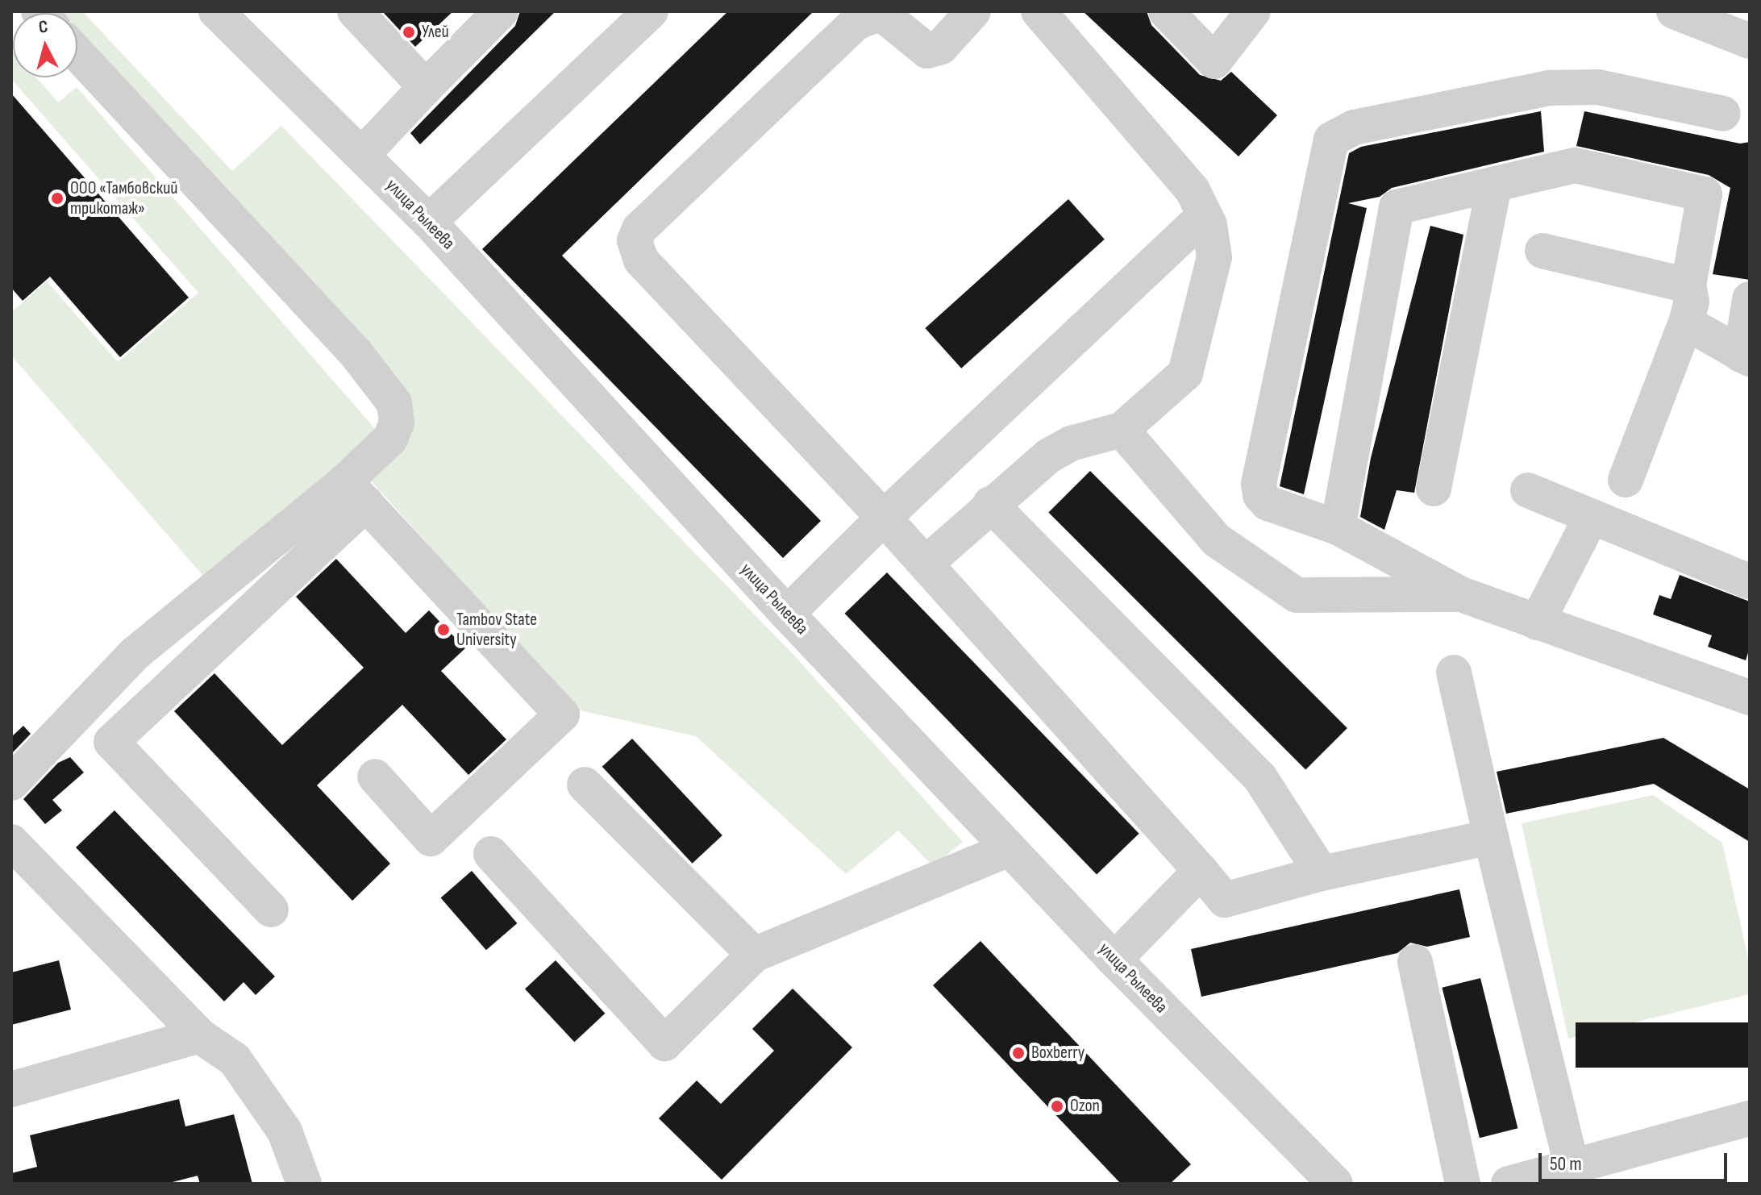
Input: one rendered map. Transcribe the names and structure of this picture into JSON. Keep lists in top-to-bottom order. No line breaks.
{"streets":{"street":["улица Рылеева"]},"places":["Улей","ООО «Тамбовский трикотаж»","Tambov State University","Boxberry","Ozon"],"scale_bar":"50 m","north":"top"}
